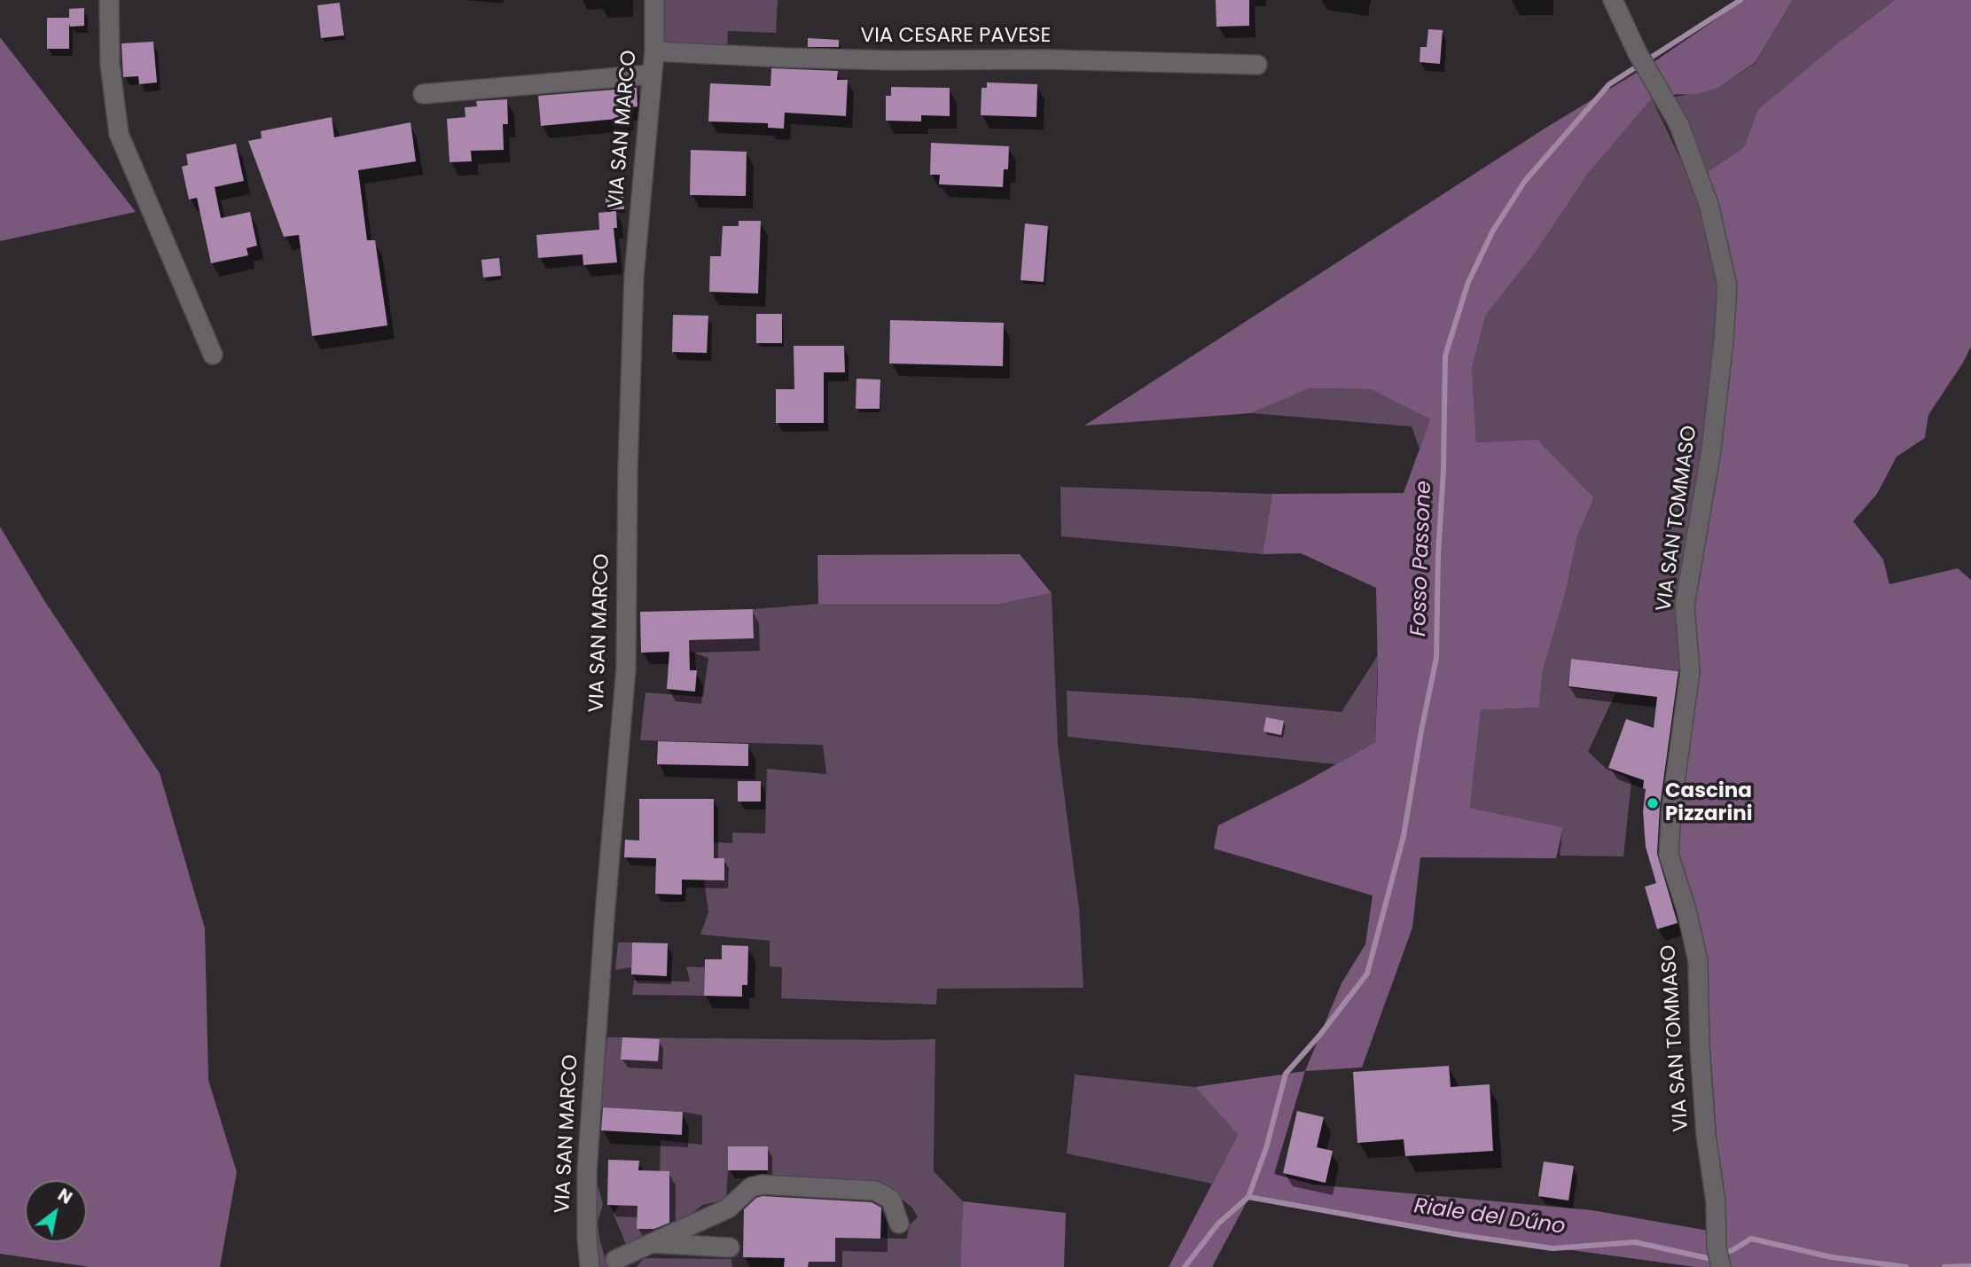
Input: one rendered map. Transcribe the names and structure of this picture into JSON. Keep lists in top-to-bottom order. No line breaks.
{"streets":{"street":["VIA CESARE PAVESE","VIA SAN MARCO","VIA SAN TOMMASO"]},"crossings":[["VIA CESARE PAVESE","VIA SAN MARCO"]],"water":["Fosso Passone","Riale del Dűno"],"places":["Cascina Pizzarini"],"north":"top right"}
